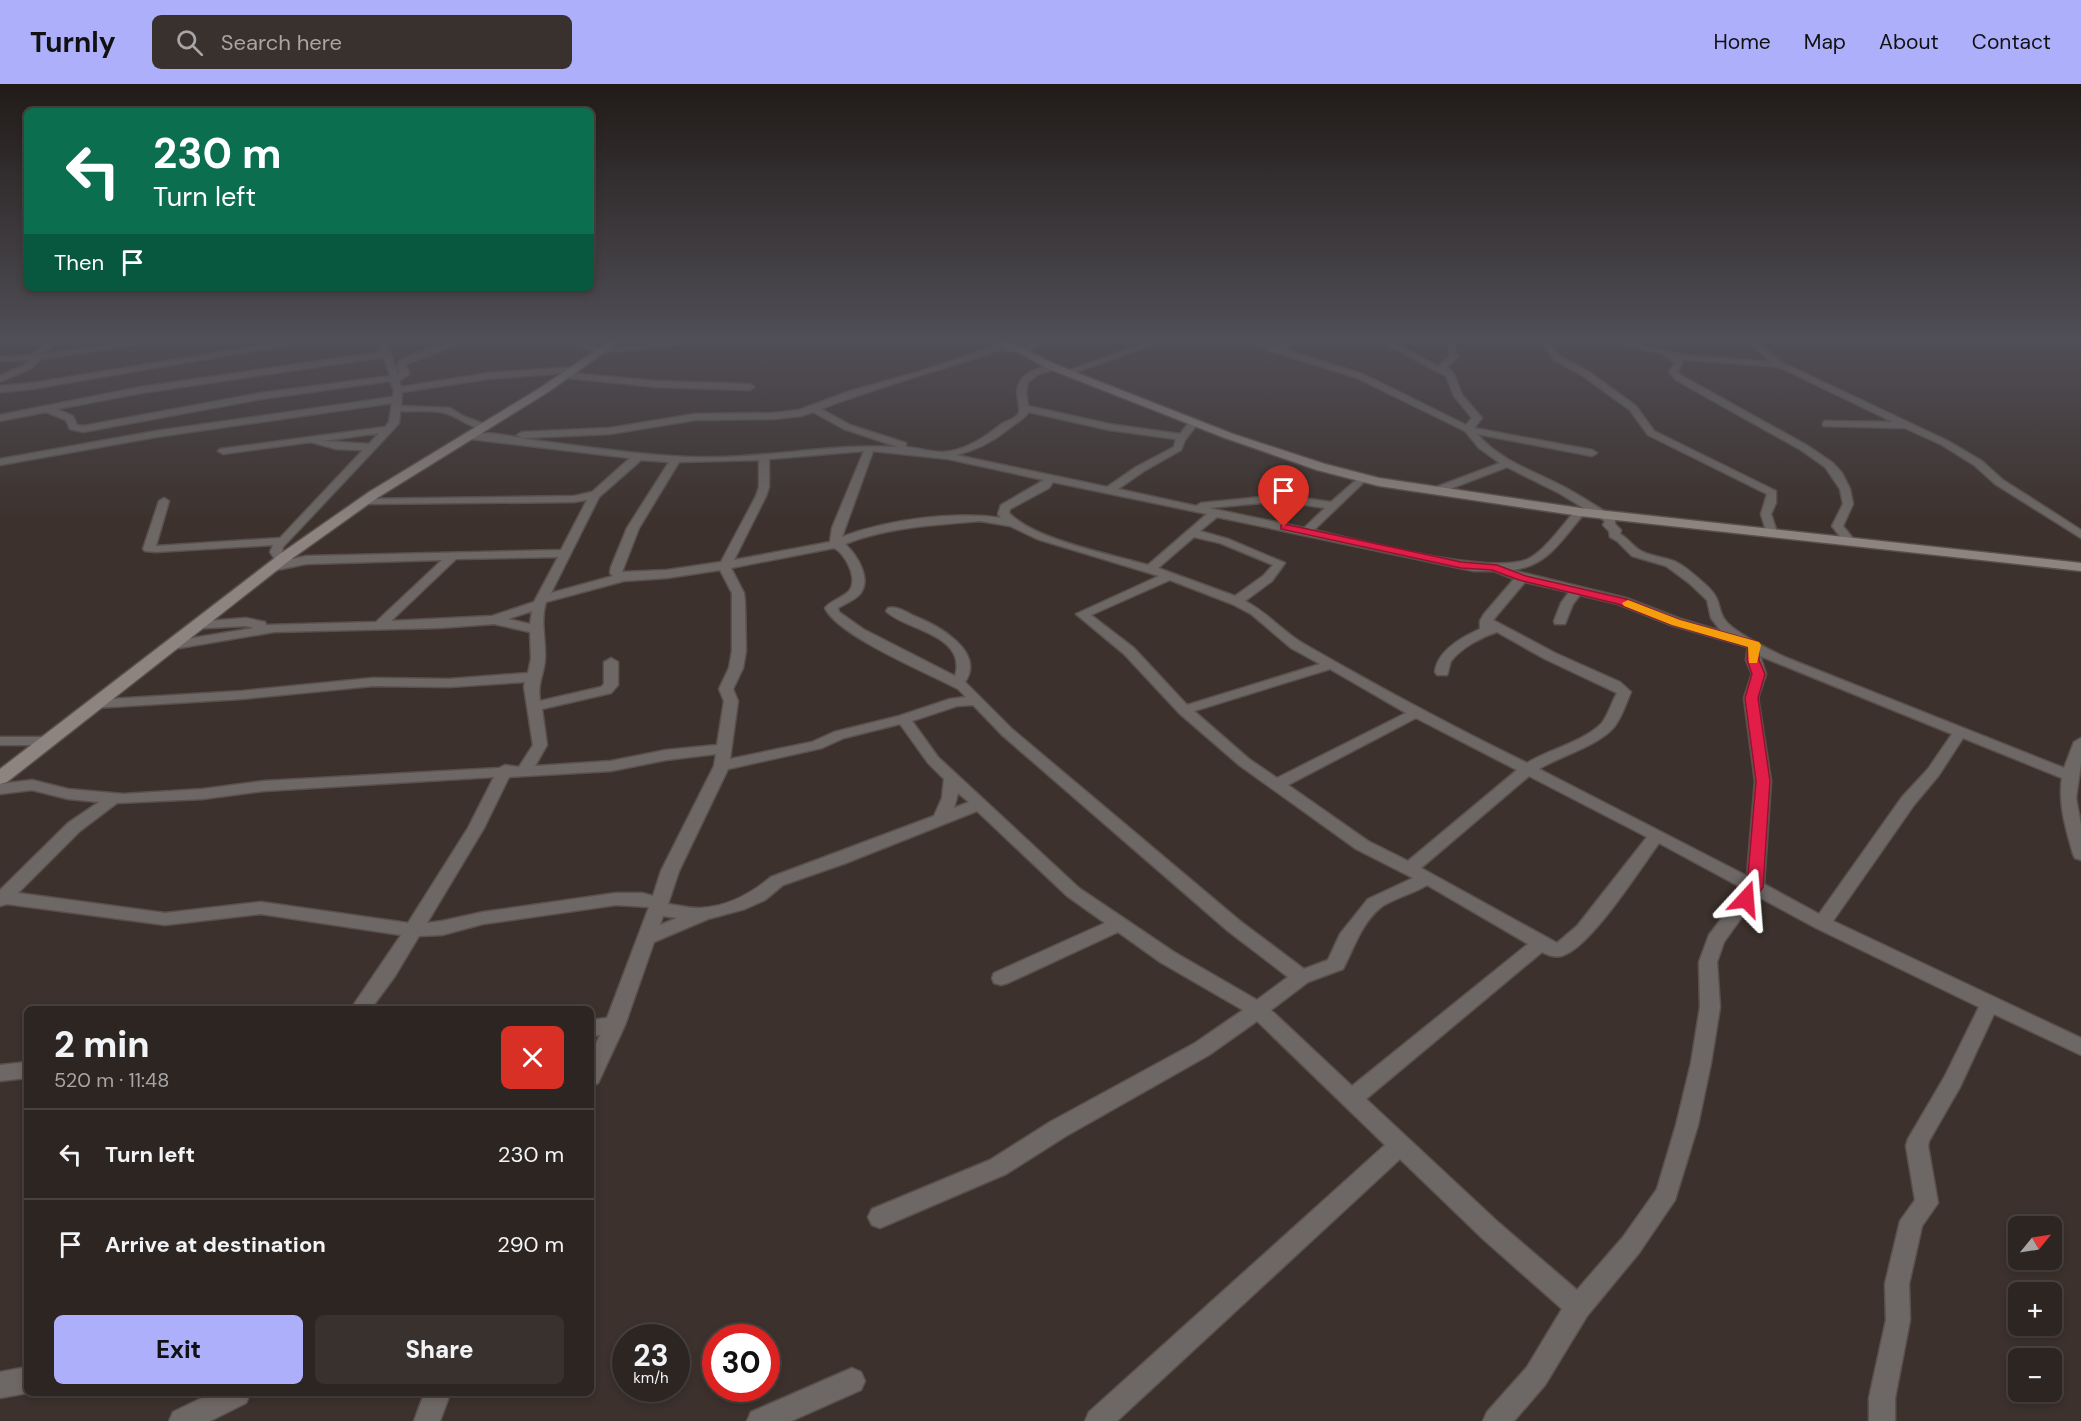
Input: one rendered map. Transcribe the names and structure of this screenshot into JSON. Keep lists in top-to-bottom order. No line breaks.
{"north":"top right","page":{"header":"Turnly","search":"Search here","nav":["Home","Map","About","Contact"],"turn":["230 m","Turn left"],"then":"Then","heading":["2 min","520 m · 11:48"],"list":[{"name":"Turn left","value":"230 m"},{"name":"Arrive at destination","value":"290 m"}],"map_buttons":["+","−"],"buttons":["Exit","Share"],"speed":"23 km/h","limit":"30"}}
